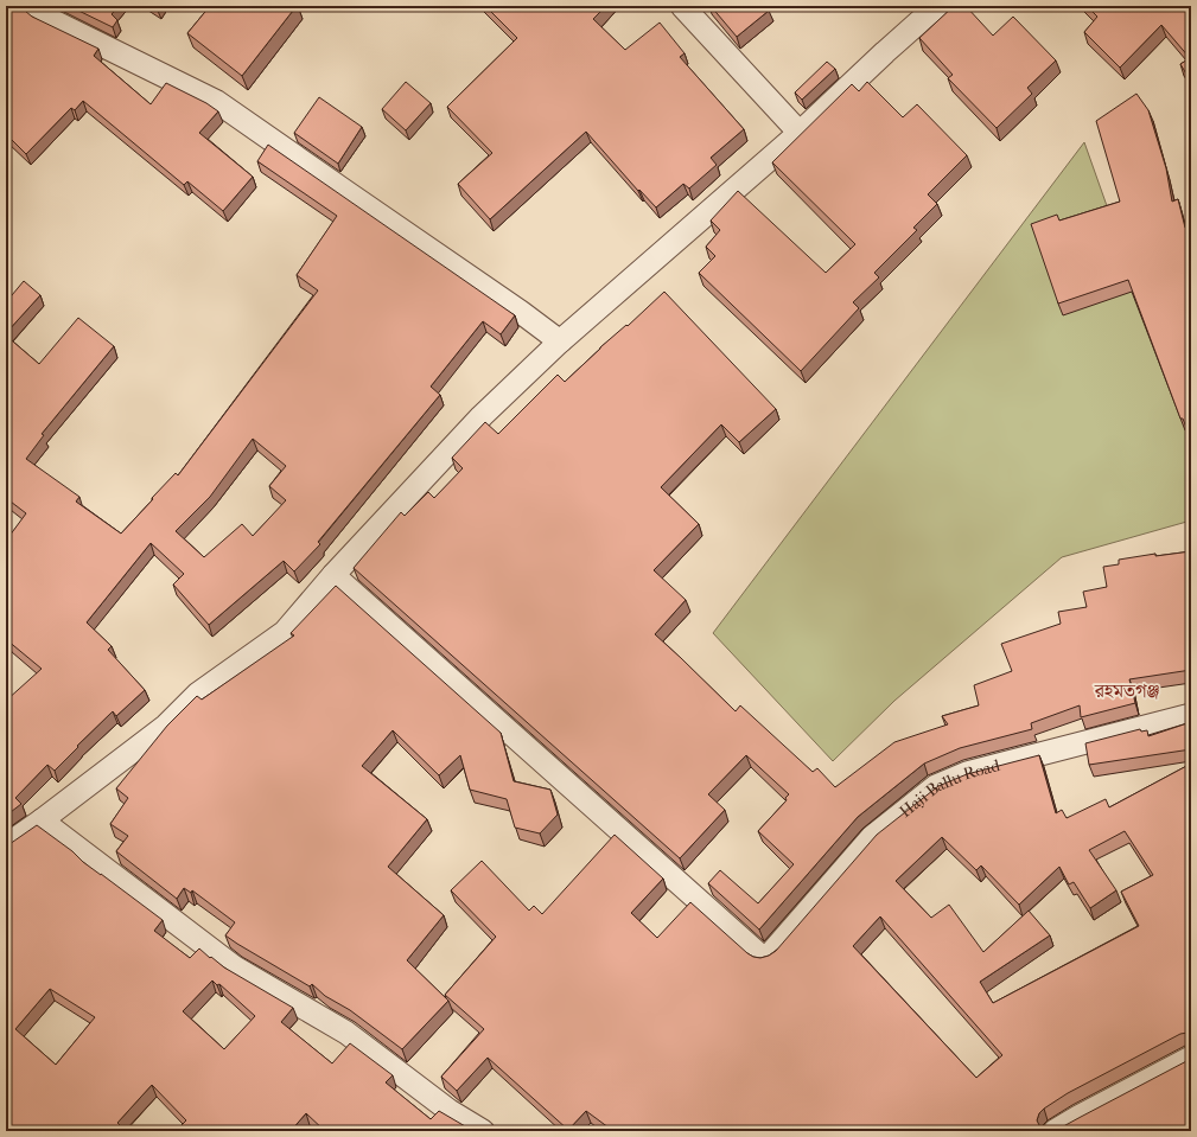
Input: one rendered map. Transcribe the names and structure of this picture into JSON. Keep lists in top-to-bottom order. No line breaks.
{"streets":{"street":["Haji Ballu Road"]},"districts":["রহমতগঞ্জ"]}
